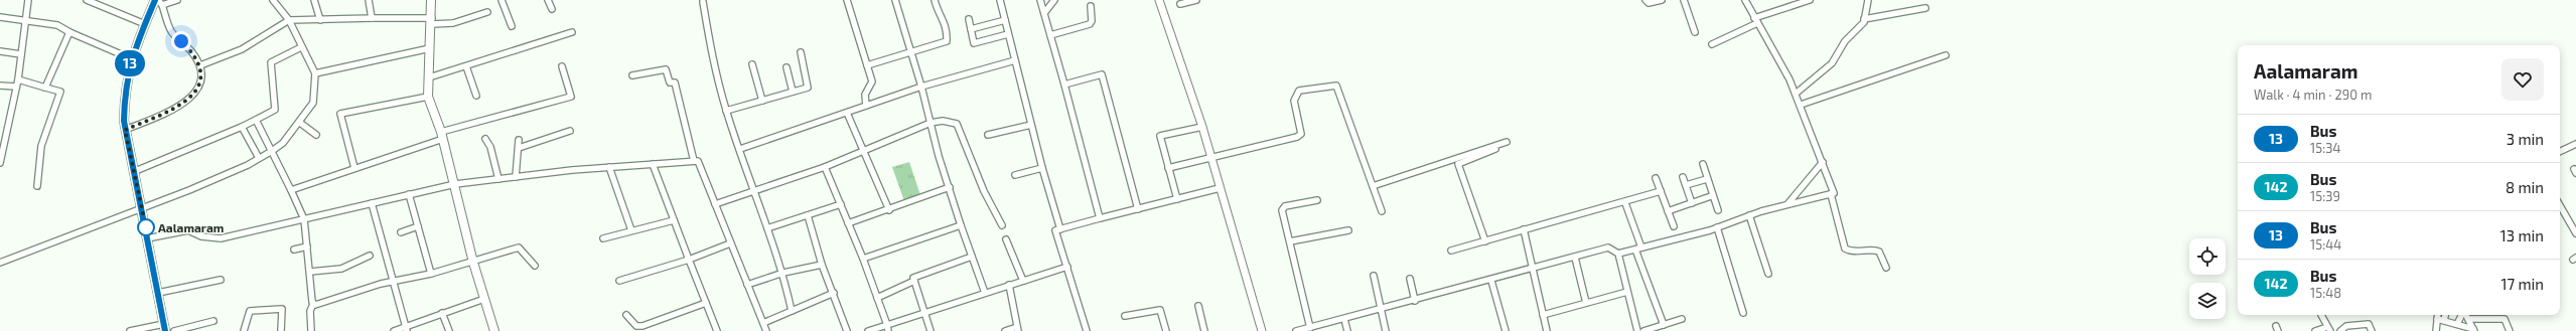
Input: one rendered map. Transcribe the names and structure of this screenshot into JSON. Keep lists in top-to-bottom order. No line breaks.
{"places":["Aalamaram"],"lines":["bus line 13"],"page":{"on_map":"13","heading":["Aalamaram","Walk · 4 min · 290 m"],"list":[{"mark":"13","name":"Bus","note":"15:34","value":"3 min"},{"mark":"142","name":"Bus","note":"15:39","value":"8 min"},{"mark":"13","name":"Bus","note":"15:44","value":"13 min"},{"mark":"142","name":"Bus","note":"15:48","value":"17 min"}]}}
